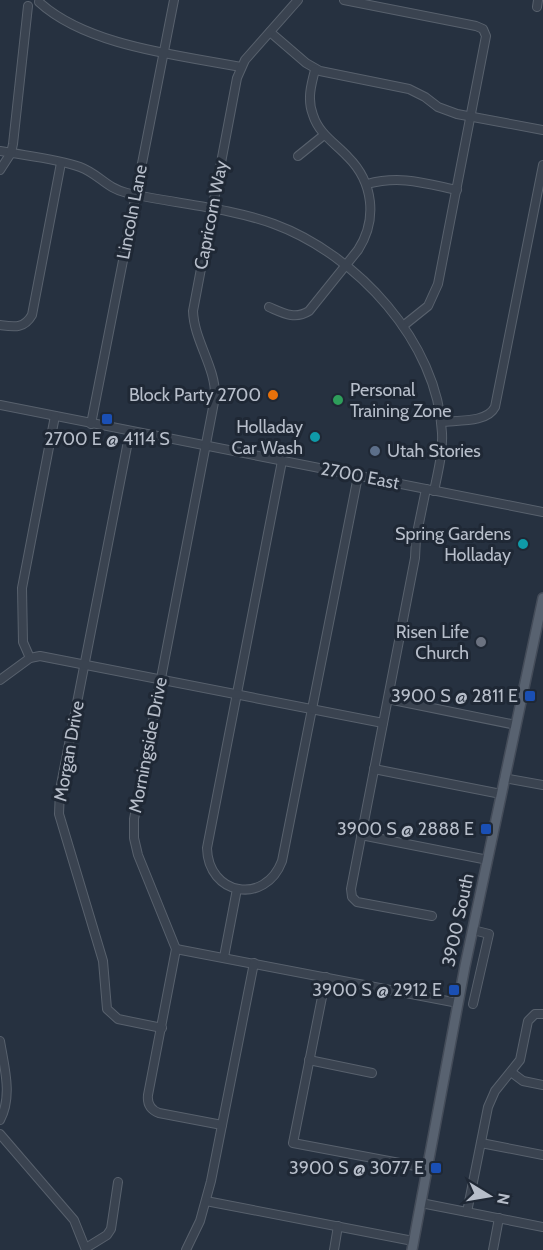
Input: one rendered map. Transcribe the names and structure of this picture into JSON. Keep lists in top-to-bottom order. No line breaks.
{"streets":{"main road":["3900 South"],"street":["Lincoln Lane","Capricorn Way","2700 East","Morningside Drive","Morgan Drive"]},"crossings":[["Lincoln Lane","2700 East"],["Capricorn Way","2700 East"],["Capricorn Way","Morningside Drive"],["2700 East","Morningside Drive"],["2700 East","Morgan Drive"]],"places":{"other":["Block Party 2700","Personal Training Zone","Holladay Car Wash","Utah Stories","Spring Gardens Holladay","Risen Life Church"],"transit":["2700 E @ 4114 S","3900 S @ 2811 E","3900 S @ 2888 E","3900 S @ 2912 E","3900 S @ 3077 E"]},"north":"right"}
